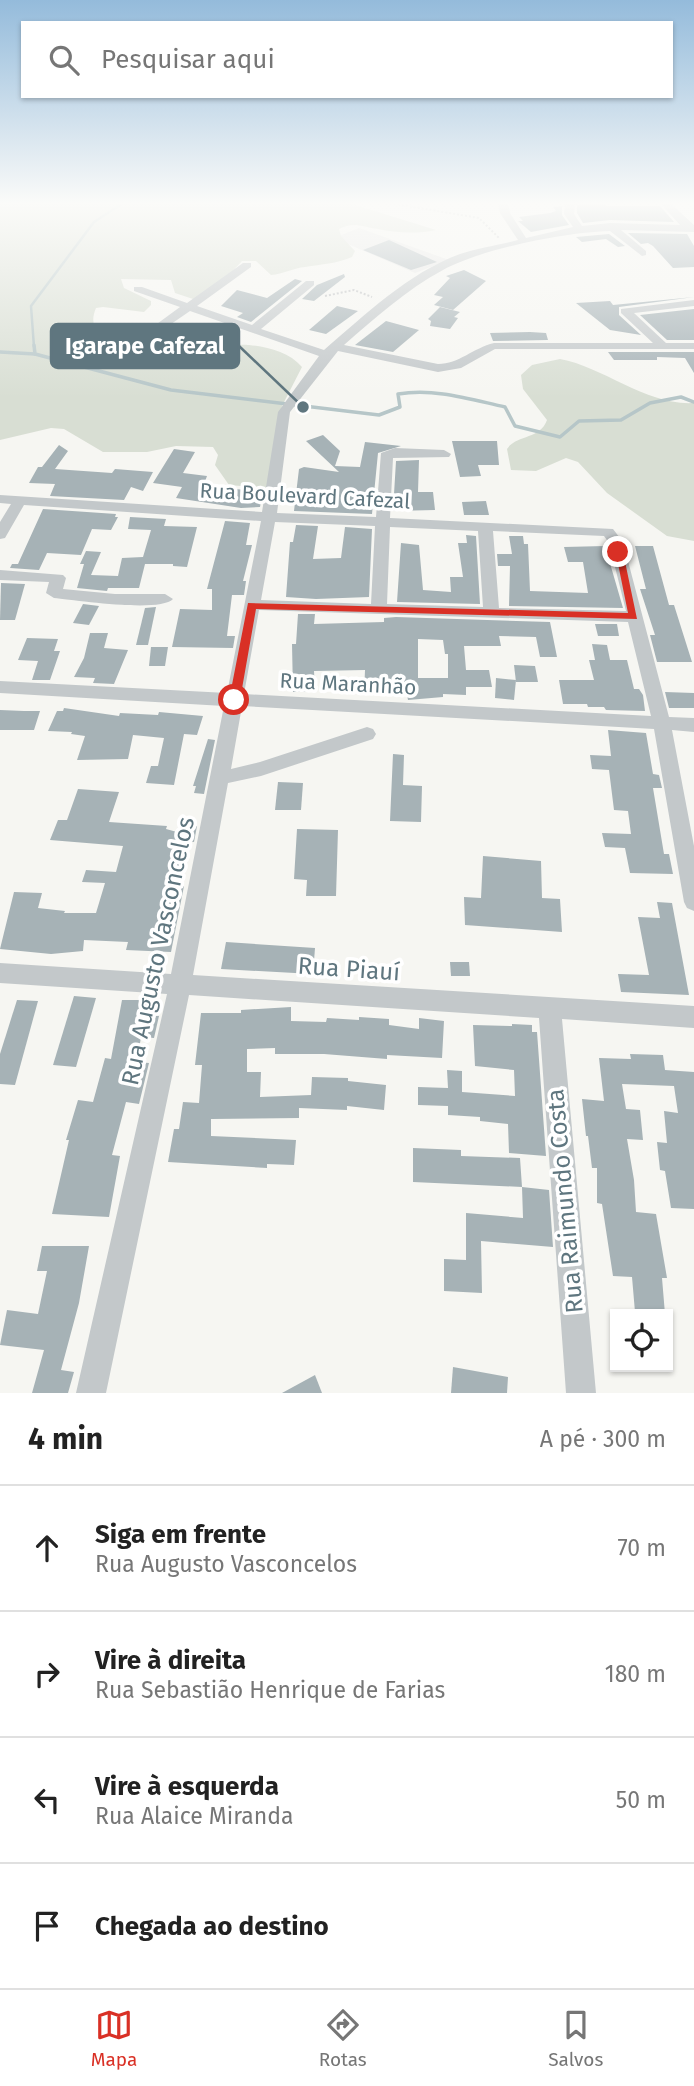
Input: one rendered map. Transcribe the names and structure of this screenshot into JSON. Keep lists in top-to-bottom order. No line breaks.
{"streets":{"street":["Rua Boulevard Cafezal","Rua Maranhão","Rua Augusto Vasconcelos","Rua Piauí","Rua Raimundo Costa"]},"crossings":[["Rua Boulevard Cafezal","Rua Augusto Vasconcelos"],["Rua Maranhão","Rua Augusto Vasconcelos"],["Rua Augusto Vasconcelos","Rua Piauí"],["Rua Piauí","Rua Raimundo Costa"]],"places":["Igarape Cafezal"],"page":{"search":"Pesquisar aqui","heading":["4 min","A pé · 300 m"],"list":[["Siga em frente","Rua Augusto Vasconcelos","70 m"],["Vire à direita","Rua Sebastião Henrique de Farias","180 m"],["Vire à esquerda","Rua Alaice Miranda","50 m"],"Chegada ao destino"],"nav":["Mapa","Rotas","Salvos"]}}
